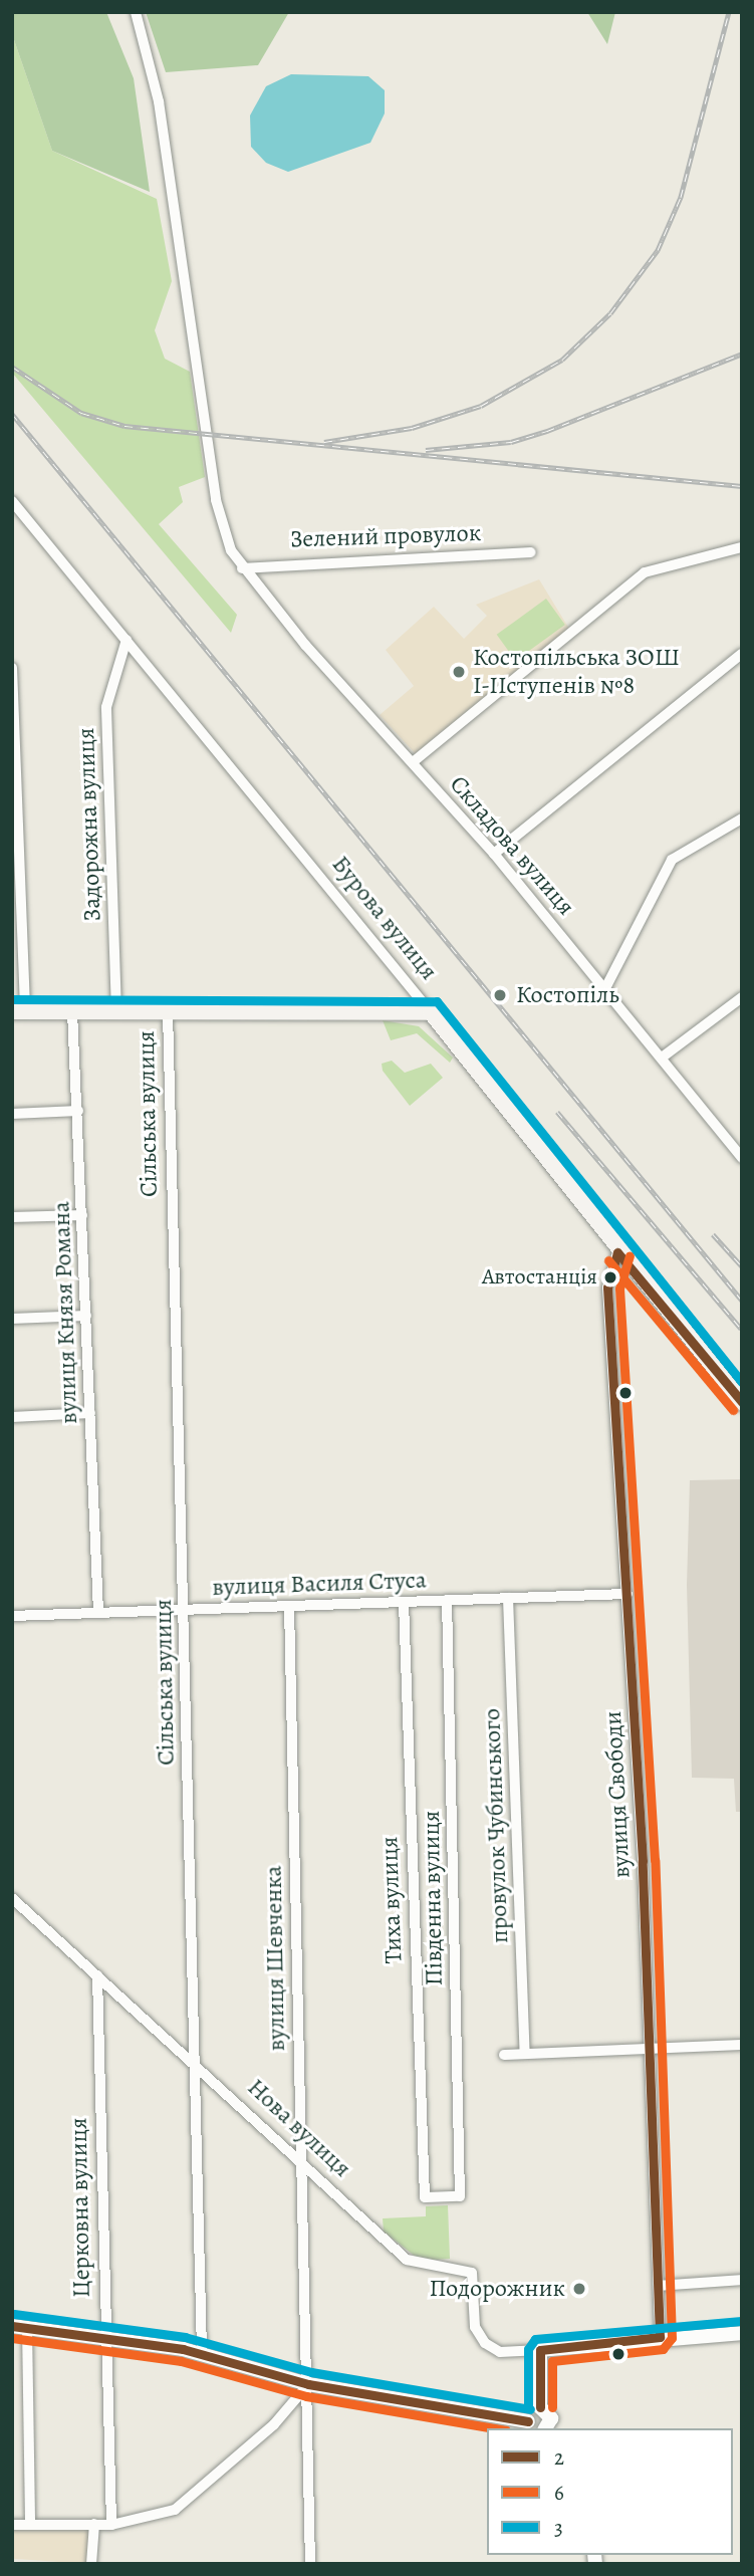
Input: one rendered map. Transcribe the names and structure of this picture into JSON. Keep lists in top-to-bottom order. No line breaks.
{"streets":{"main road":["Бурова вулиця"],"street":["Зелений провулок","Задорожна вулиця","Складова вулиця","Сільська вулиця","вулиця Князя Романа","вулиця Василя Стуса","вулиця Свободи","провулок Чубинського","Південна вулиця","Тиха вулиця","вулиця Шевченка","Нова вулиця","Церковна вулиця"]},"crossings":[["Зелений провулок","Складова вулиця"],["Задорожна вулиця","Бурова вулиця"],["Бурова вулиця","вулиця Свободи"],["Сільська вулиця","вулиця Василя Стуса"],["Сільська вулиця","Нова вулиця"],["вулиця Князя Романа","вулиця Василя Стуса"],["вулиця Василя Стуса","вулиця Свободи"],["вулиця Василя Стуса","провулок Чубинського"],["вулиця Василя Стуса","Південна вулиця"],["вулиця Василя Стуса","Тиха вулиця"],["вулиця Василя Стуса","вулиця Шевченка"],["вулиця Свободи","Нова вулиця"],["Південна вулиця","Тиха вулиця"],["вулиця Шевченка","Нова вулиця"],["Нова вулиця","Церковна вулиця"]],"places":["Костопільська ЗОШ І-ІІступенів №8","Костопіль","Автостанція","Подорожник"],"lines":["transit line 3","transit line 2","transit line 6"],"legend":["2","6","3"]}
